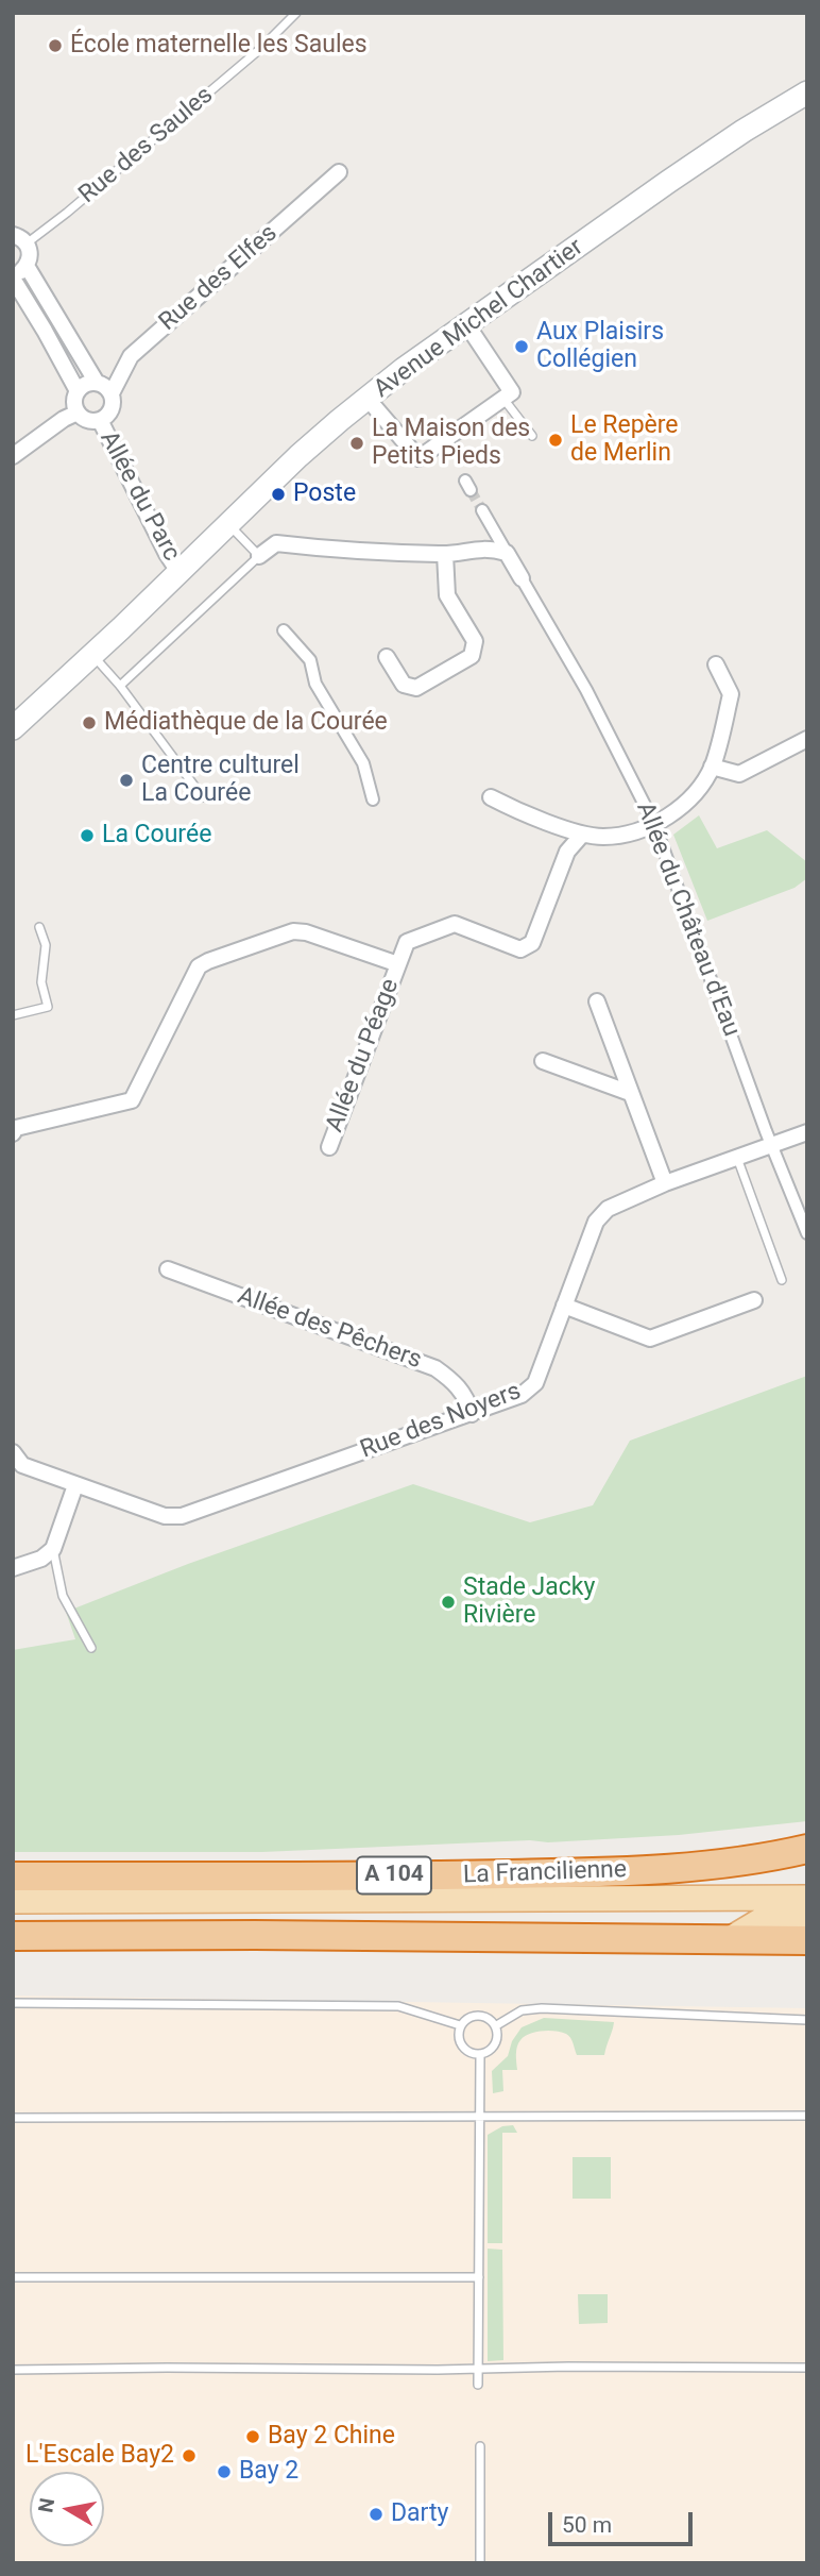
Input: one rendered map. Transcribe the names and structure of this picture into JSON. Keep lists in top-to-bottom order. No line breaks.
{"streets":{"highway":["La Francilienne","A 104"],"main road":["Avenue Michel Chartier"],"street":["Rue des Elfes","Allée du Parc","Allée du Château d'Eau","Allée du Péage","Allée des Pêchers","Rue des Noyers"],"lane":["Rue des Saules"]},"crossings":[["Rue des Elfes","Allée du Parc"],["Avenue Michel Chartier","Allée du Parc"],["Allée du Château d'Eau","Rue des Noyers"],["Allée des Pêchers","Rue des Noyers"]],"places":["École maternelle les Saules","Aux Plaisirs Collégien","Le Repère de Merlin","La Maison des Petits Pieds","Poste","Médiathèque de la Courée","Centre culturel La Courée","La Courée","Stade Jacky Rivière","Bay 2 Chine","L'Escale Bay2","Bay 2","Darty"],"scale_bar":"50 m","north":"left"}
